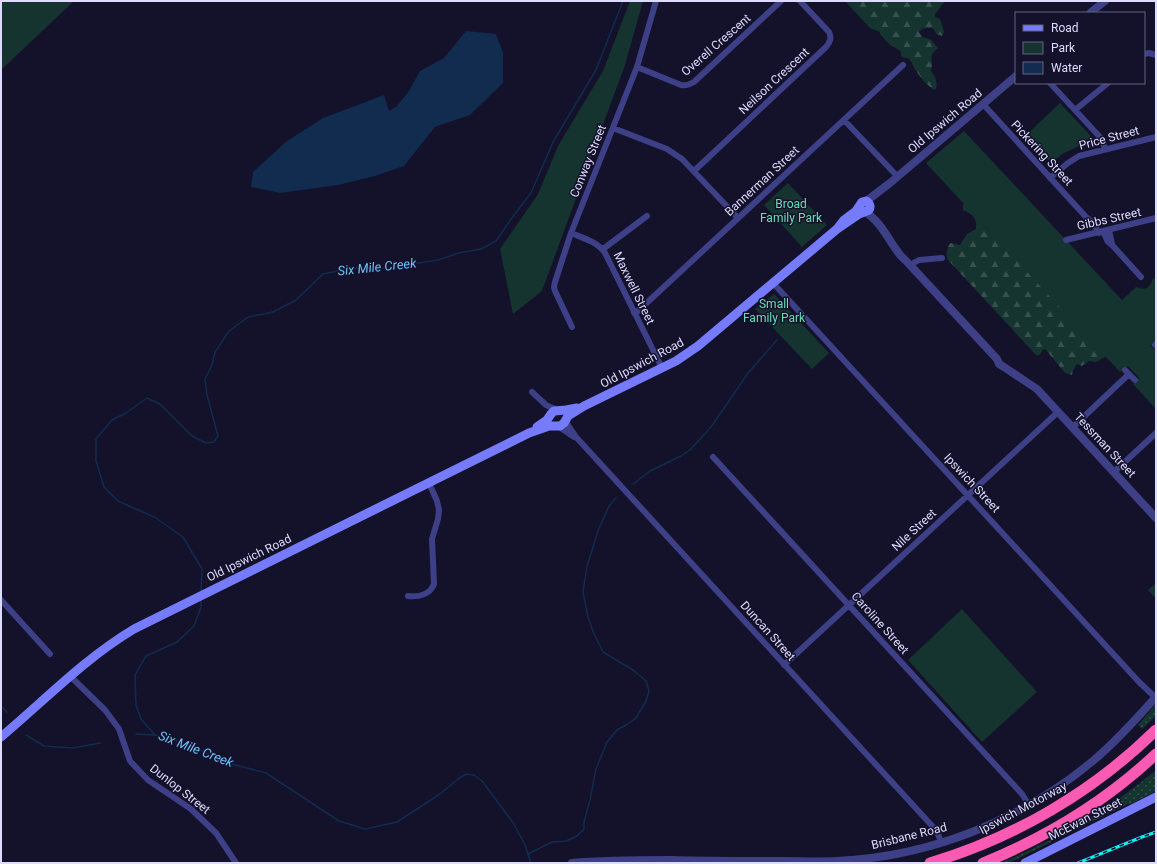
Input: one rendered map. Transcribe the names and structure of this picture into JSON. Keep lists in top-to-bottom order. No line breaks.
{"streets":{"highway":["Ipswich Motorway"],"main road":["Old Ipswich Road","McEwan Street"],"street":["Overell Crescent","Neilson Crescent","Price Street","Pickering Street","Conway Street","Bannerman Street","Gibbs Street","Maxwell Street","Tessman Street","Ipswich Street","Nile Street","Caroline Street","Duncan Street","Dunlop Street","Brisbane Road"]},"crossings":[["Overell Crescent","Conway Street"],["Old Ipswich Road","Pickering Street"],["Old Ipswich Road","Maxwell Street"],["Old Ipswich Road","Tessman Street"],["Old Ipswich Road","Ipswich Street"],["Old Ipswich Road","Duncan Street"],["Old Ipswich Road","Dunlop Street"],["Price Street","Pickering Street"],["Pickering Street","Gibbs Street"],["Conway Street","Maxwell Street"],["Bannerman Street","Maxwell Street"],["Tessman Street","Nile Street"],["Ipswich Street","Nile Street"],["Ipswich Street","Brisbane Road"],["Nile Street","Caroline Street"],["Nile Street","Duncan Street"],["Caroline Street","Brisbane Road"],["Duncan Street","Brisbane Road"]],"water":["Six Mile Creek"],"parks":["Broad Family Park","Small Family Park"],"legend":["Road","Park","Water"]}
